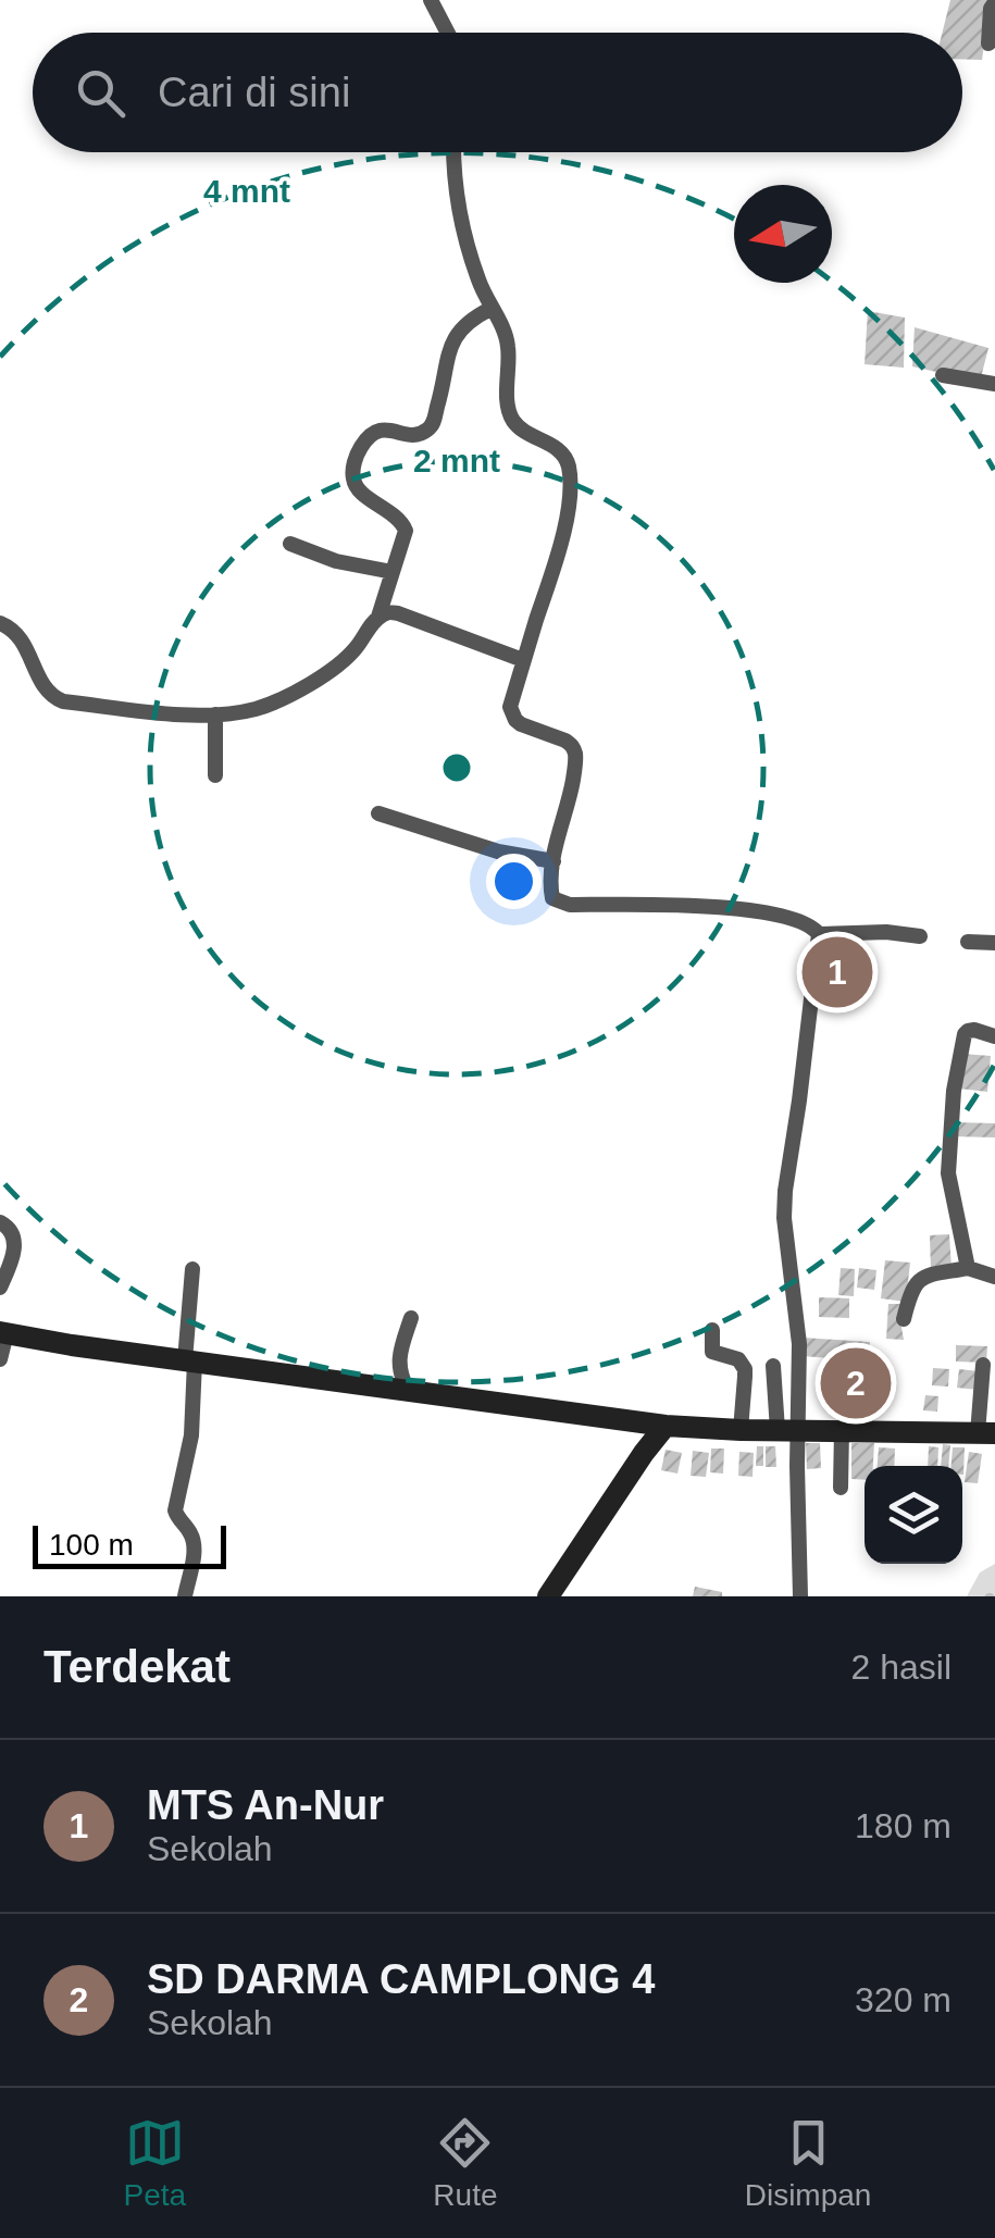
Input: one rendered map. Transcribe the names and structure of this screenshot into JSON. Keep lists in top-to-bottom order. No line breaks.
{"scale_bar":"100 m","north":"left","page":{"search":"Cari di sini","pins":["1","2"],"scale":"100 m","heading":["Terdekat","2 hasil"],"list":[{"mark":"1","name":"MTS An-Nur","note":"Sekolah","value":"180 m"},{"mark":"2","name":"SD DARMA CAMPLONG 4","note":"Sekolah","value":"320 m"}],"nav":["Peta","Rute","Disimpan"]},"rings":["4 mnt","2 mnt"]}
